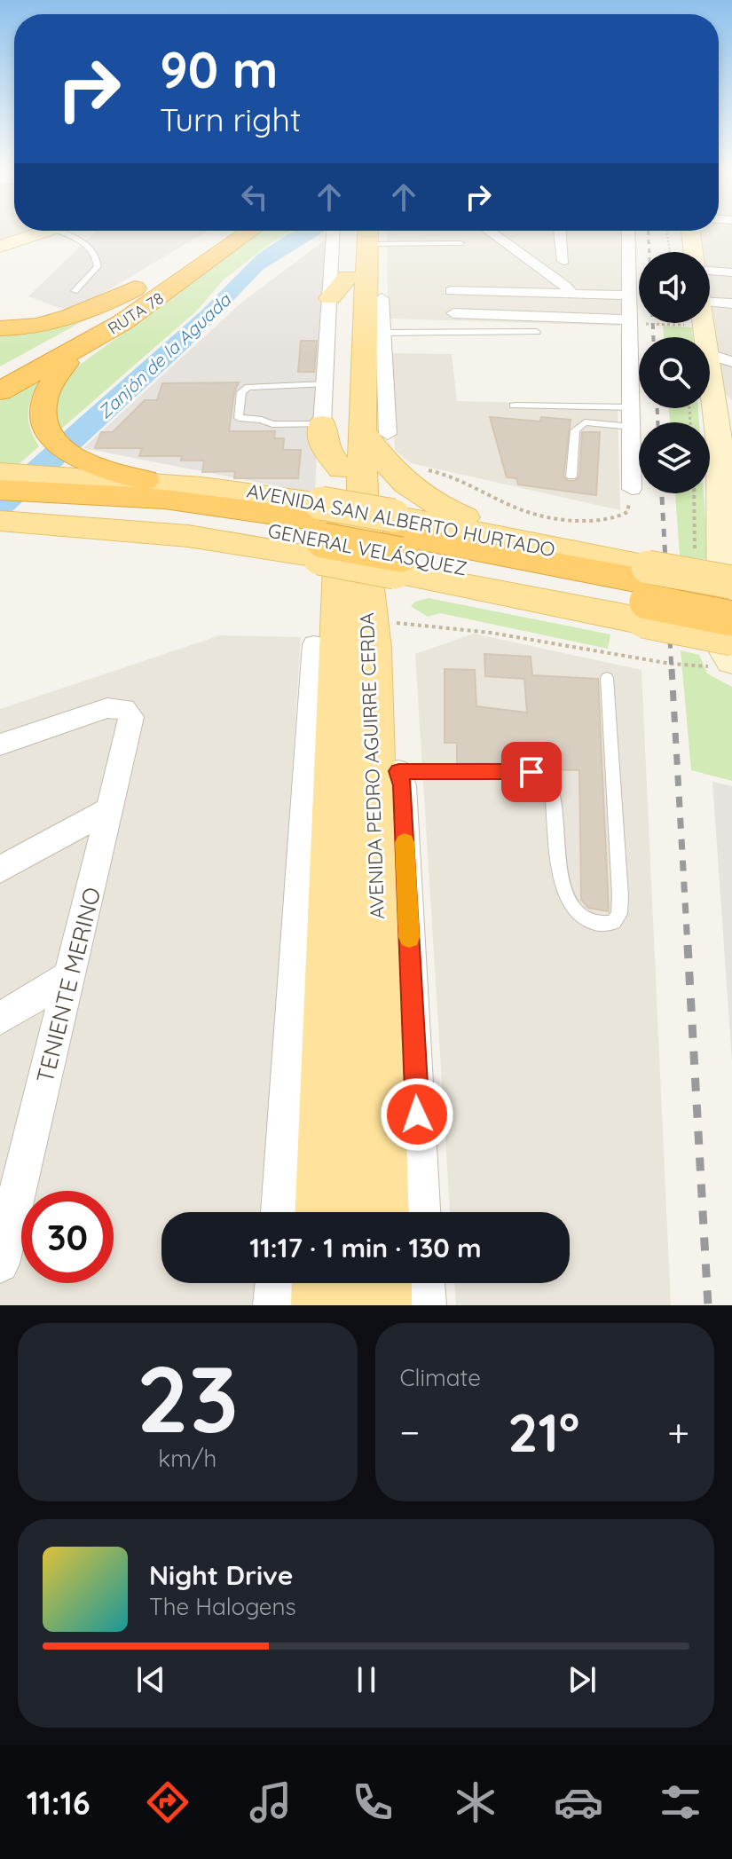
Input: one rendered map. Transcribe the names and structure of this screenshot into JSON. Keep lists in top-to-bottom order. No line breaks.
{"streets":{"highway":["RUTA 78","GENERAL VELÁSQUEZ"],"main road":["AVENIDA SAN ALBERTO HURTADO","AVENIDA PEDRO AGUIRRE CERDA"],"street":["TENIENTE MERINO"]},"crossings":[["AVENIDA SAN ALBERTO HURTADO","GENERAL VELÁSQUEZ"],["AVENIDA SAN ALBERTO HURTADO","AVENIDA PEDRO AGUIRRE CERDA"],["GENERAL VELÁSQUEZ","AVENIDA PEDRO AGUIRRE CERDA"]],"water":["Zanjón de la Aguada"],"page":{"turn":["90 m","Turn right"],"limit":"30","trip":"11:17 · 1 min · 130 m","tile":[["23","km/h"],"Climate"],"heat":["−","21°","+"],"song":["Night Drive","The Halogens"],"tabs":"11:16"}}
